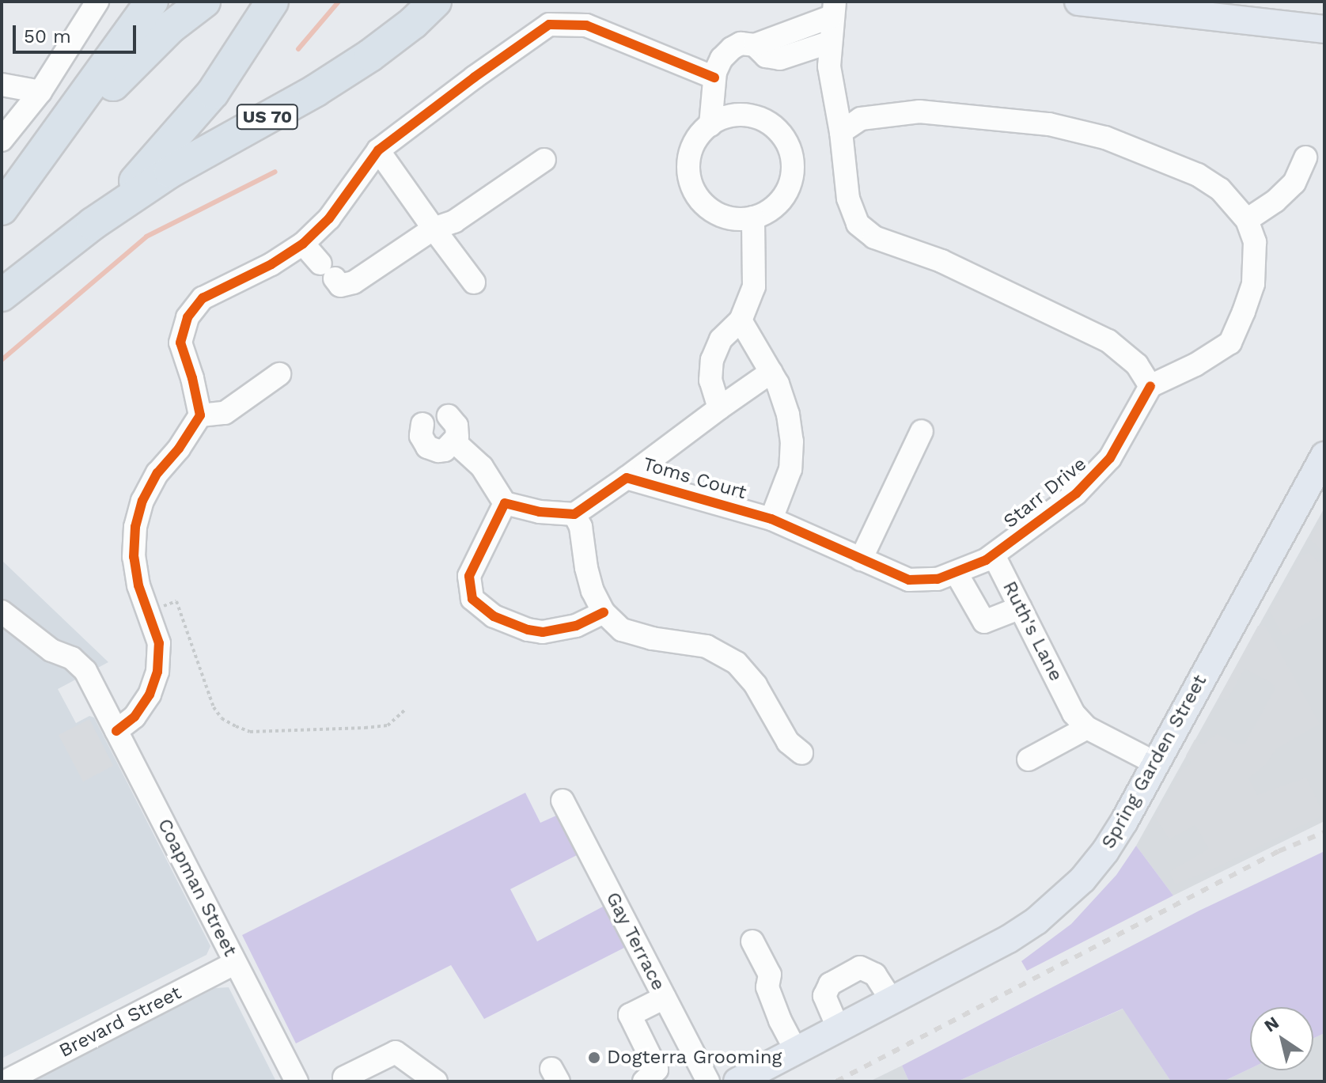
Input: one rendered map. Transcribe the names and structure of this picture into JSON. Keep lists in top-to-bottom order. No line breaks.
{"streets":{"highway":["US 70"],"main road":["Spring Garden Street"],"street":["Toms Court","Starr Drive","Ruth's Lane","Coapman Street","Gay Terrace","Brevard Street"]},"crossings":[["Starr Drive","Ruth's Lane"],["Ruth's Lane","Spring Garden Street"],["Coapman Street","Brevard Street"]],"places":["Dogterra Grooming"],"scale_bar":"50 m","north":"top left"}
